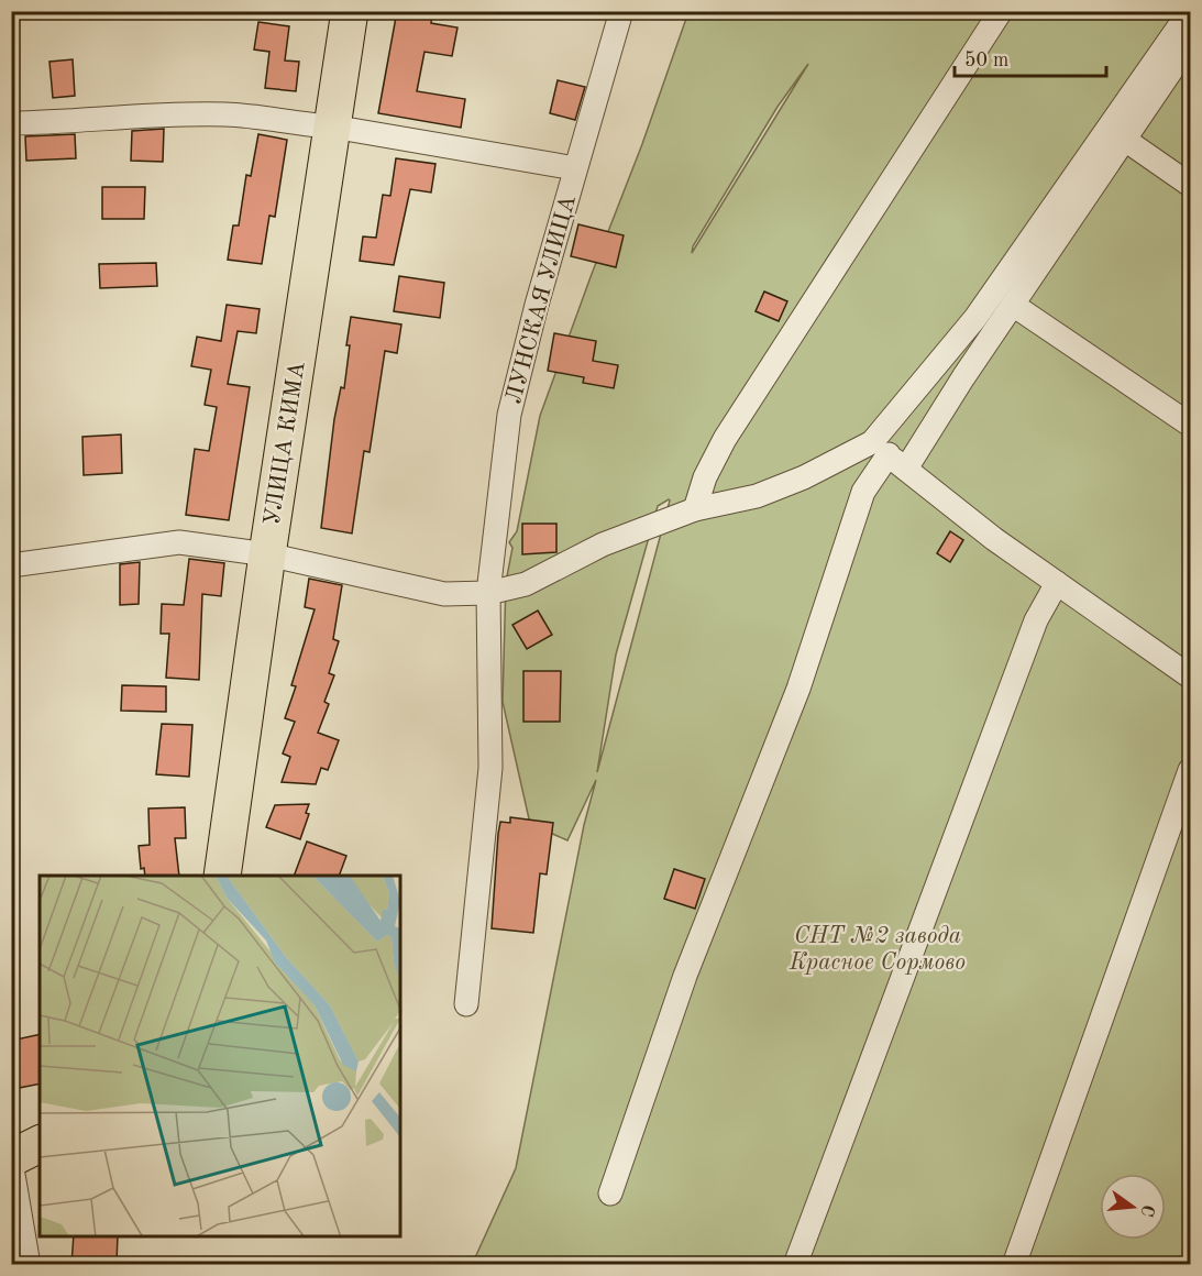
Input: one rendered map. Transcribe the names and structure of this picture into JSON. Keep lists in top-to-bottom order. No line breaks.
{"streets":{"main road":["УЛИЦА КИМА"],"street":["ЛУНСКАЯ УЛИЦА"]},"parks":["СНТ №2 завода Красное Сормово"],"scale_bar":"50 m","north":"right"}
